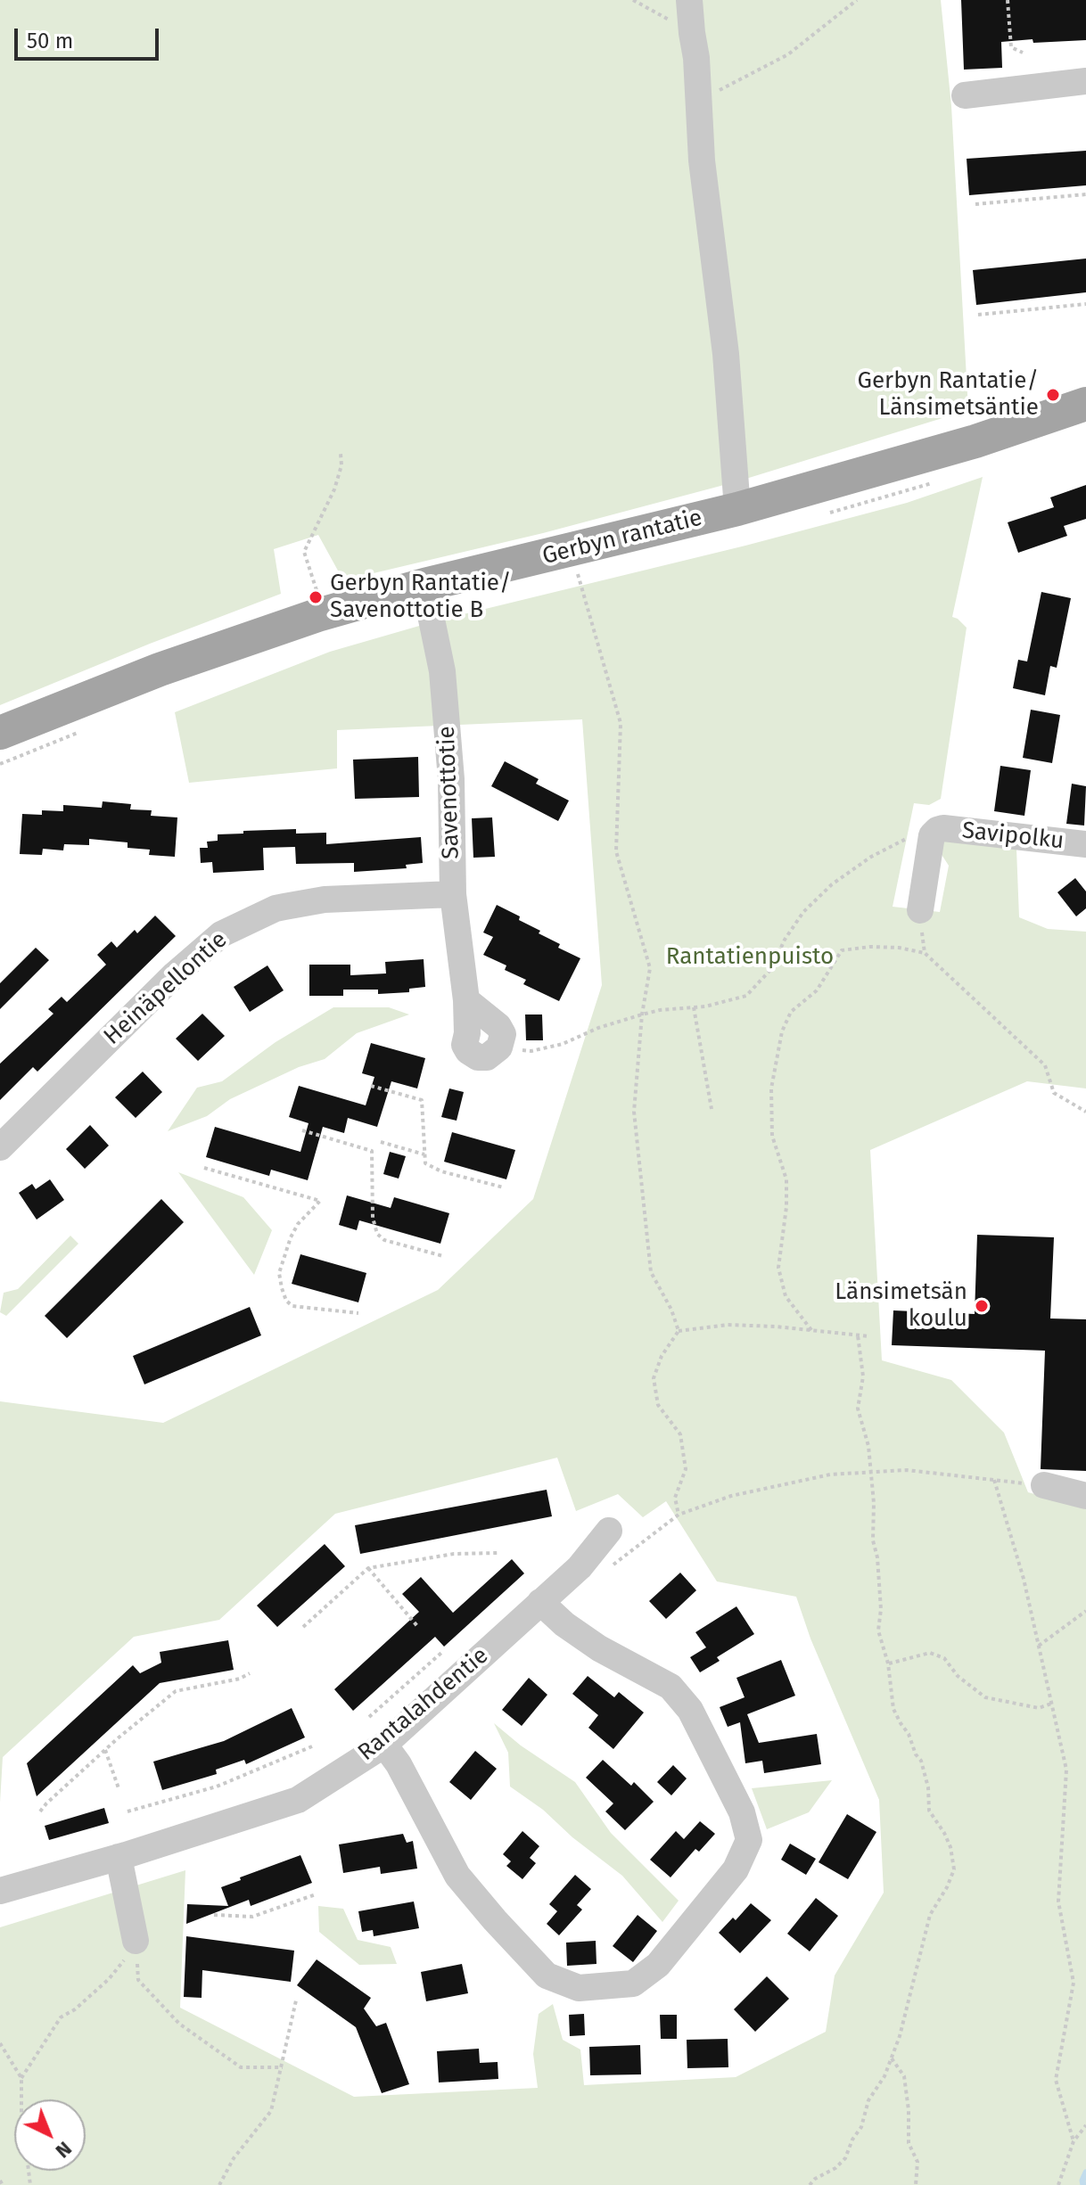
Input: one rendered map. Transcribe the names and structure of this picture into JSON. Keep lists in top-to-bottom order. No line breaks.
{"streets":{"main road":["Gerbyn rantatie"],"street":["Savenottotie","Savipolku","Heinäpellontie","Rantalahdentie"]},"crossings":[["Gerbyn rantatie","Savenottotie"],["Savenottotie","Heinäpellontie"]],"parks":["Rantatienpuisto"],"places":["Gerbyn Rantatie/ Länsimetsäntie","Gerbyn Rantatie/ Savenottotie B","Länsimetsän koulu"],"scale_bar":"50 m","north":"bottom right"}
